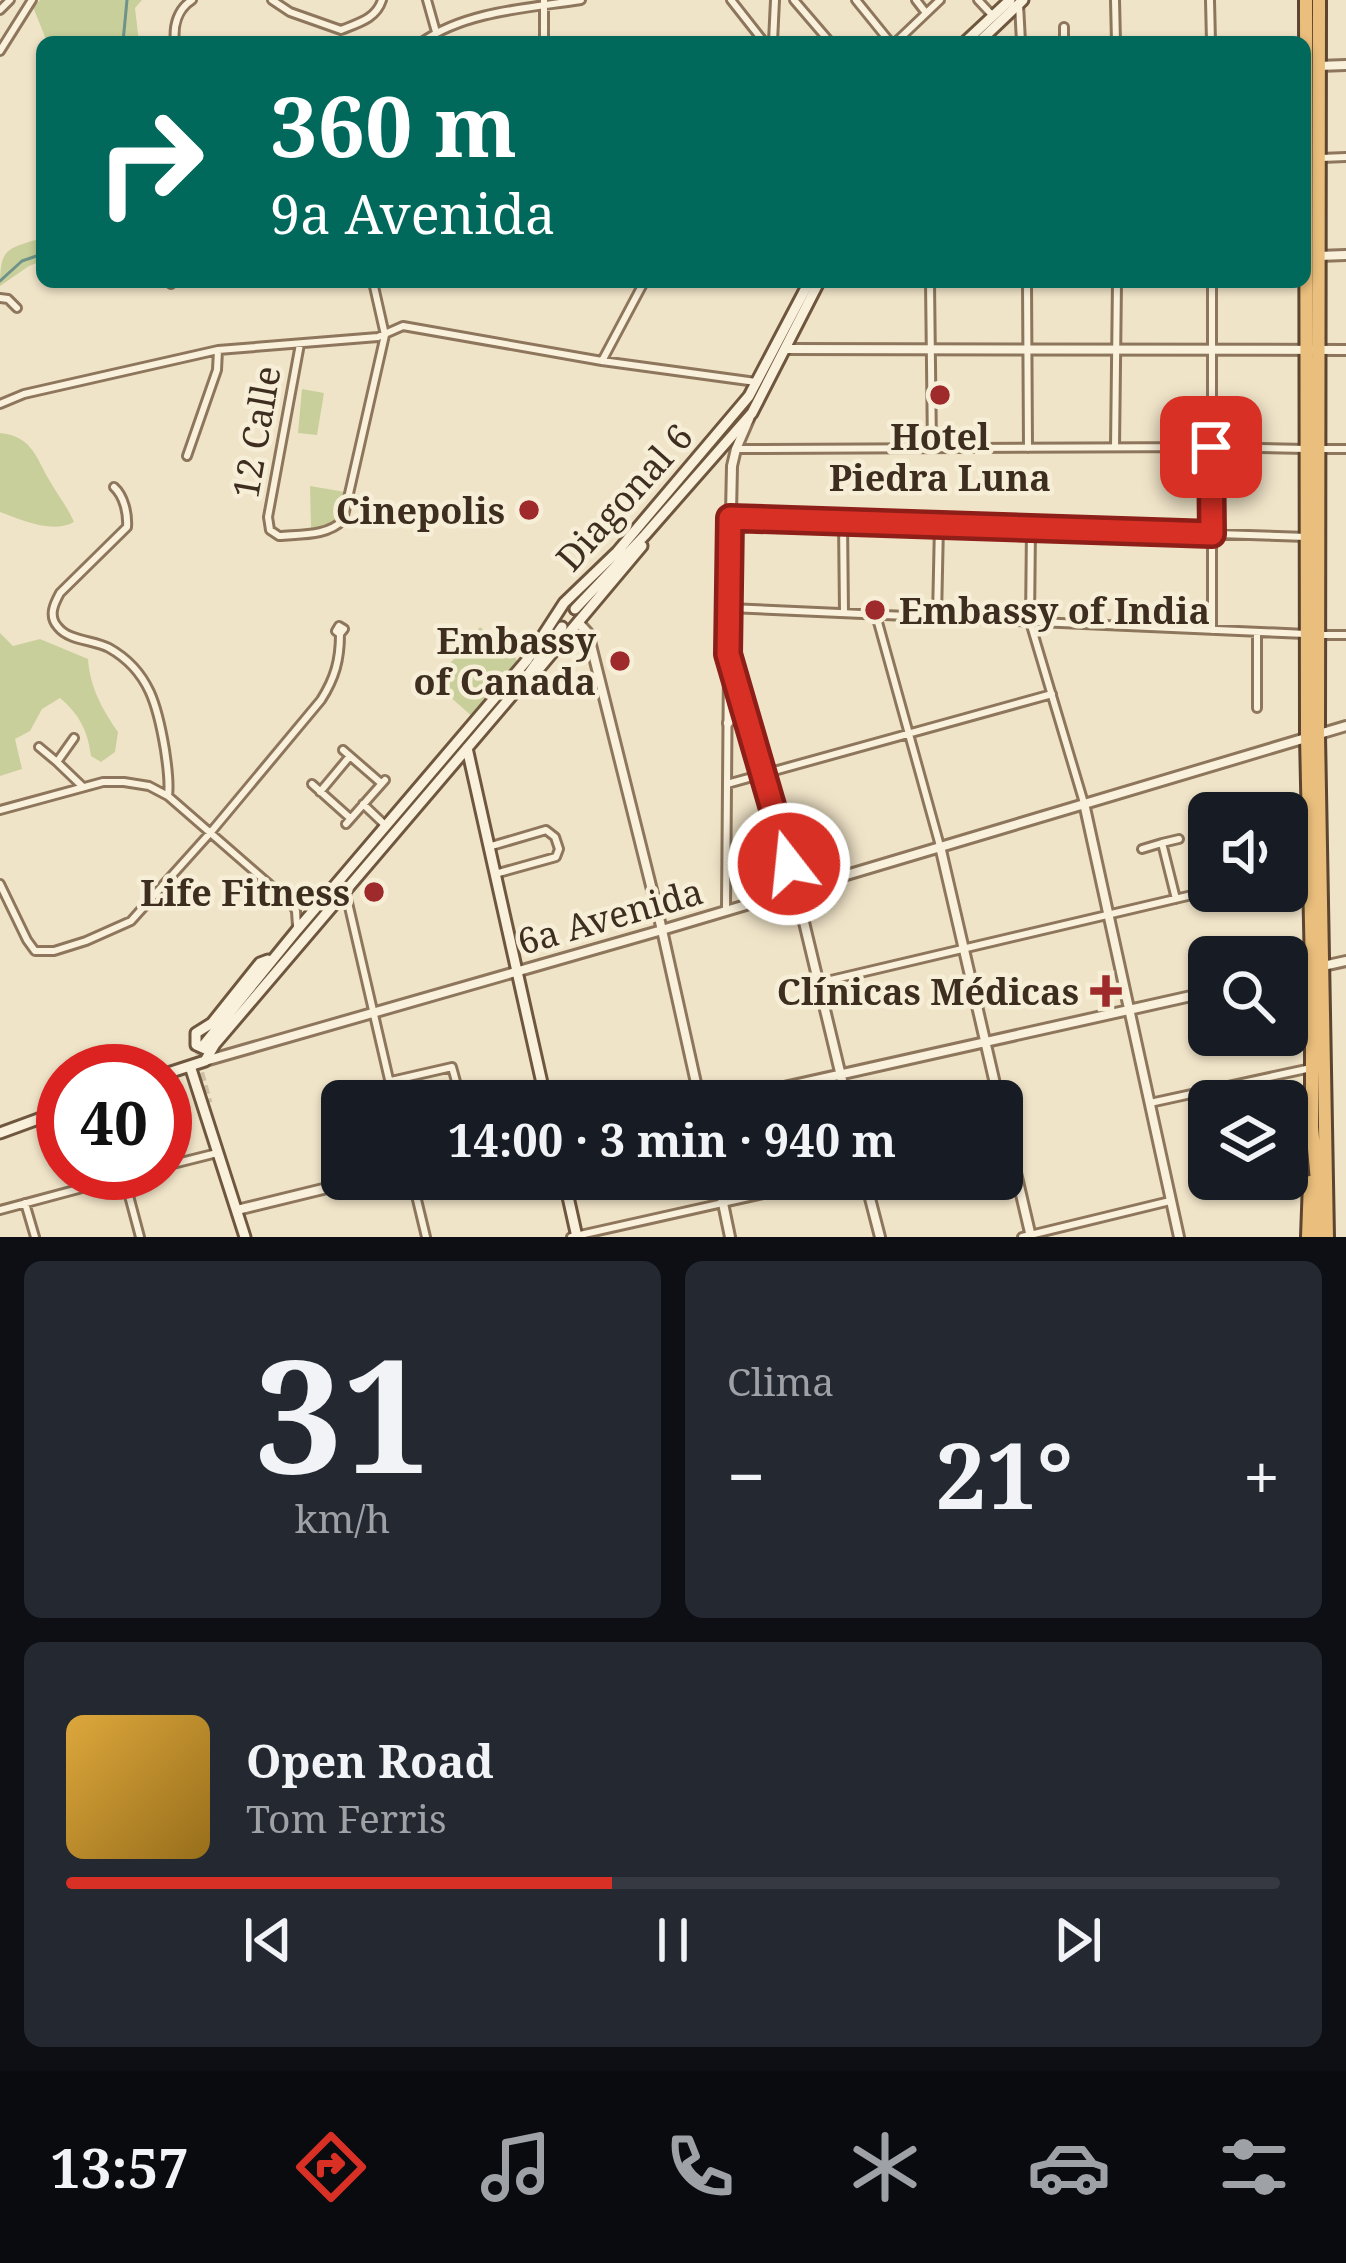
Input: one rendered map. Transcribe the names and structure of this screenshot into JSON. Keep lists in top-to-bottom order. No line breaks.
{"streets":{"main road":["Diagonal 6","6a Avenida"],"street":["12 Calle"]},"places":{"other":["Hotel Piedra Luna","Cinepolis","Embassy of India","Embassy of Canada","Life Fitness"],"health":["Clínicas Médicas"]},"page":{"turn":["360 m","9a Avenida"],"limit":"40","trip":"14:00 · 3 min · 940 m","tile":[["31","km/h"],"Clima"],"heat":["−","21°","+"],"song":["Open Road","Tom Ferris"],"tabs":"13:57"}}
